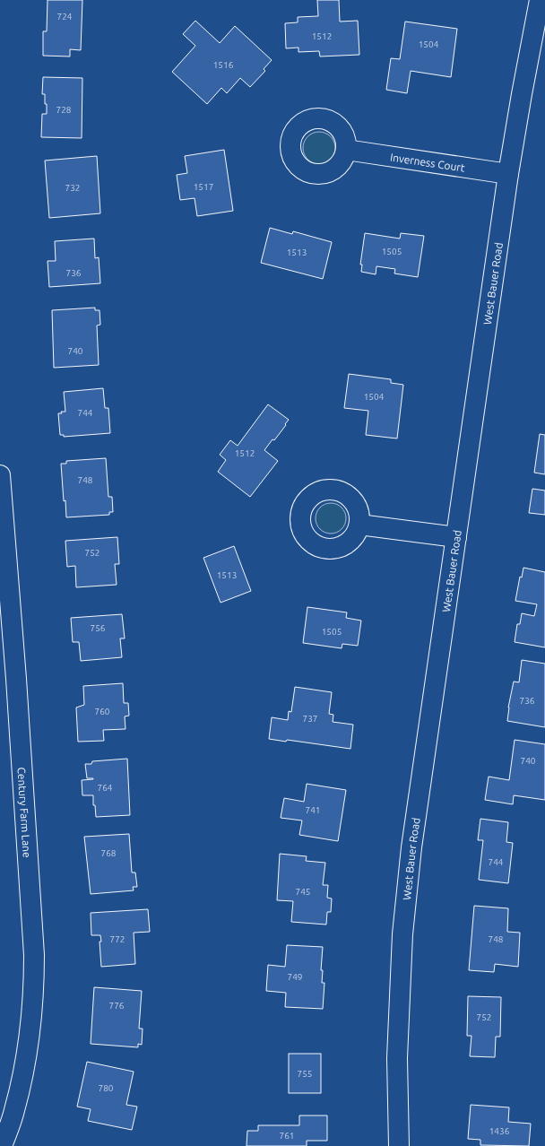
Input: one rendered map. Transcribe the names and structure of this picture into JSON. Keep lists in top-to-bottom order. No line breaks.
{"streets":{"street":["Inverness Court","West Bauer Road","Century Farm Lane"]},"crossings":[["Inverness Court","West Bauer Road"]],"house_numbers":["724","1512","1504","1516","728","1517","732","1505","1513","736","740","1504","744","1512","748","752","1513","756","1505","736","760","737","740","764","741","768","744","745","772","748","749","776","752","755","780","1436","761"]}
